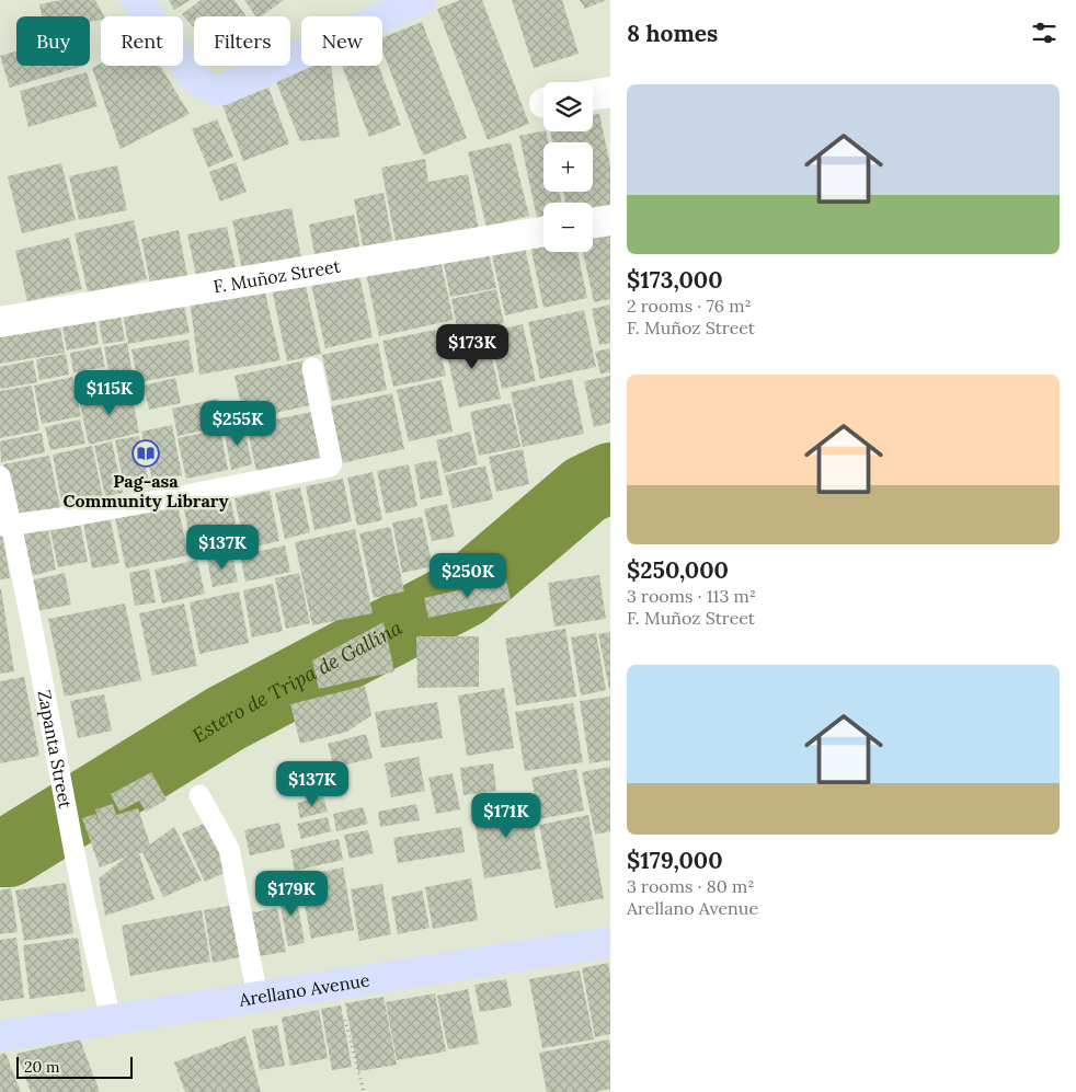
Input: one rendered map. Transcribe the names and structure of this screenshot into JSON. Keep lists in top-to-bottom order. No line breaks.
{"streets":{"street":["F. Muñoz Street","Arellano Avenue"],"lane":["Zapanta Street"]},"crossings":[["Zapanta Street","Arellano Avenue"]],"water":["Estero de Tripa de Gallina"],"places":{"library":["Pag-asa Community Library"]},"scale_bar":"20 m","page":{"heading":"8 homes","chip":["Buy","Rent","Filters","New"],"list":[{"name":"$173,000","note":"2 rooms · 76 m² · F. Muñoz Street"},{"name":"$250,000","note":"3 rooms · 113 m² · F. Muñoz Street"},{"name":"$179,000","note":"3 rooms · 80 m² · Arellano Avenue"}],"map_buttons":["+","−"],"price":["$173K","$115K","$255K","$137K","$250K","$137K","$171K","$179K"],"scale":"20 m"}}
